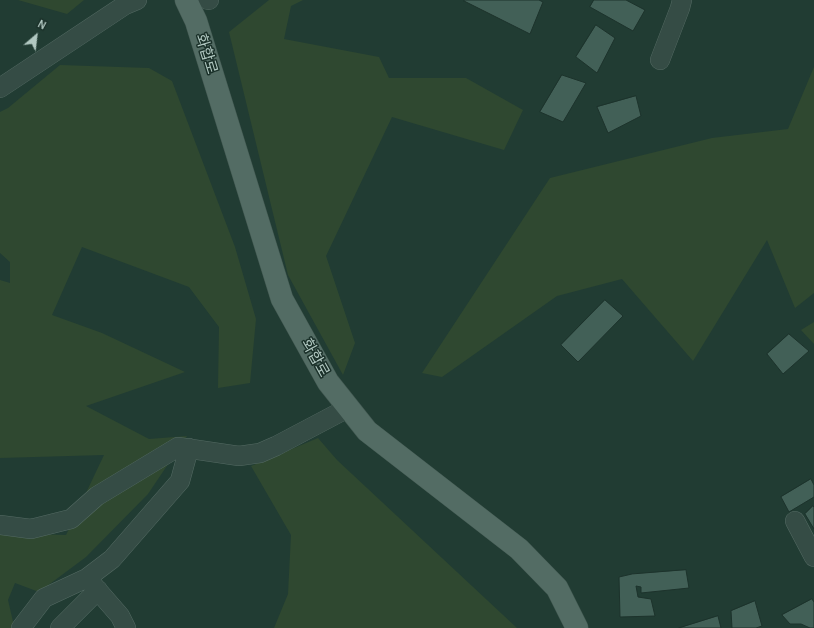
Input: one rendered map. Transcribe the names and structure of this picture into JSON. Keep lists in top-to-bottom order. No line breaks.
{"streets":{"main road":["화합로"]},"north":"top right"}
